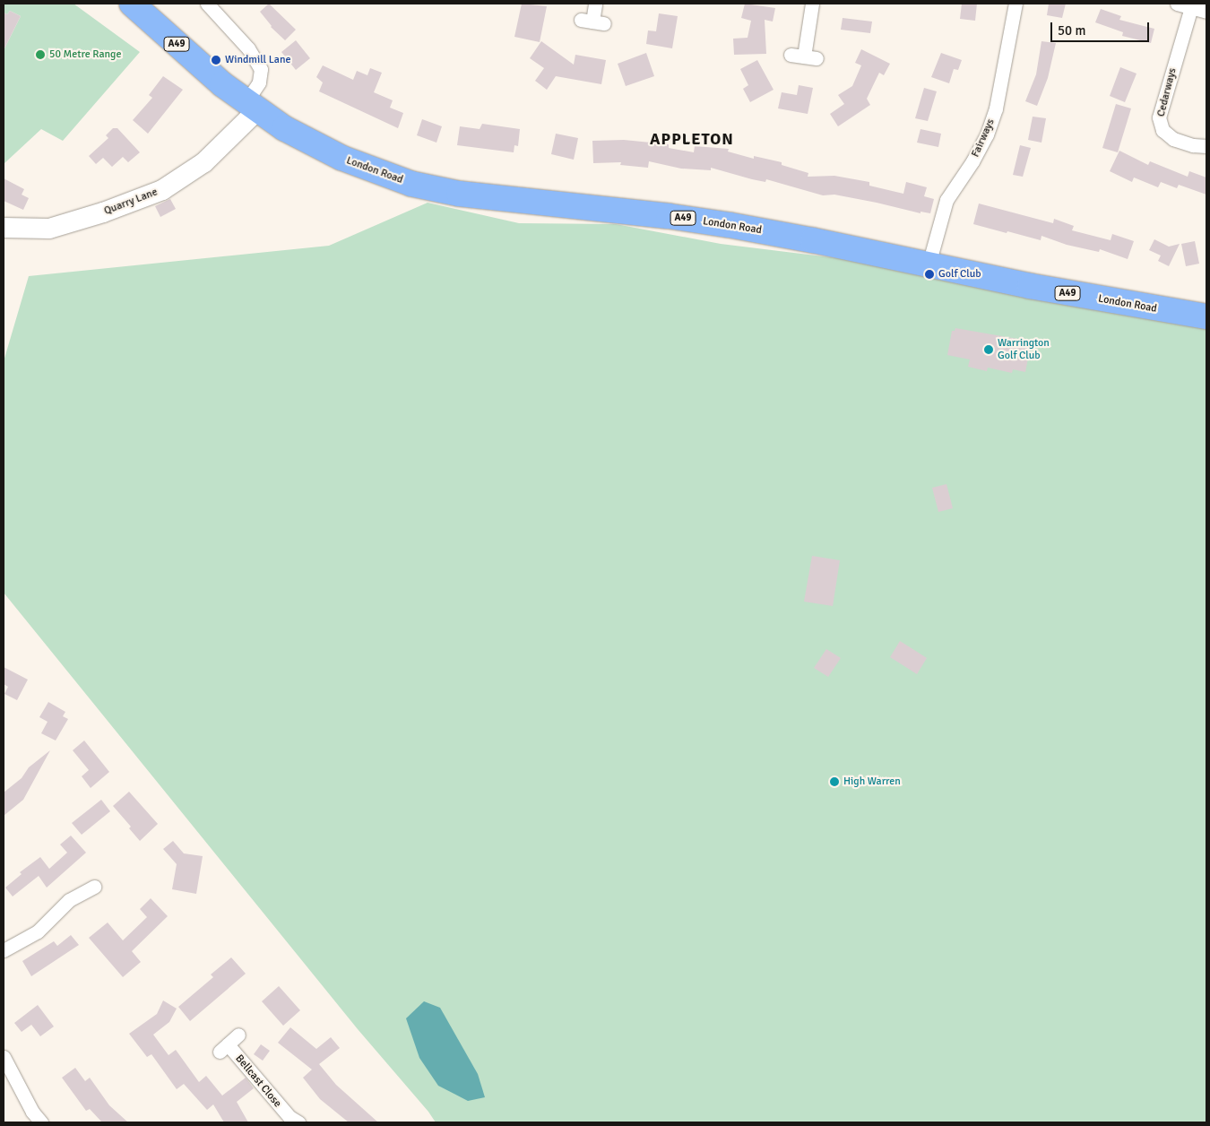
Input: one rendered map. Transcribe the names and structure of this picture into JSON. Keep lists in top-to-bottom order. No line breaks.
{"streets":{"highway":["A49","London Road"],"street":["Cedarways","Fairways","Quarry Lane","Bellcast Close"]},"crossings":[["Fairways","London Road"],["London Road","Quarry Lane"]],"districts":["APPLETON"],"places":["50 Metre Range","Windmill Lane","Golf Club","Warrington Golf Club","High Warren"],"scale_bar":"50 m"}
